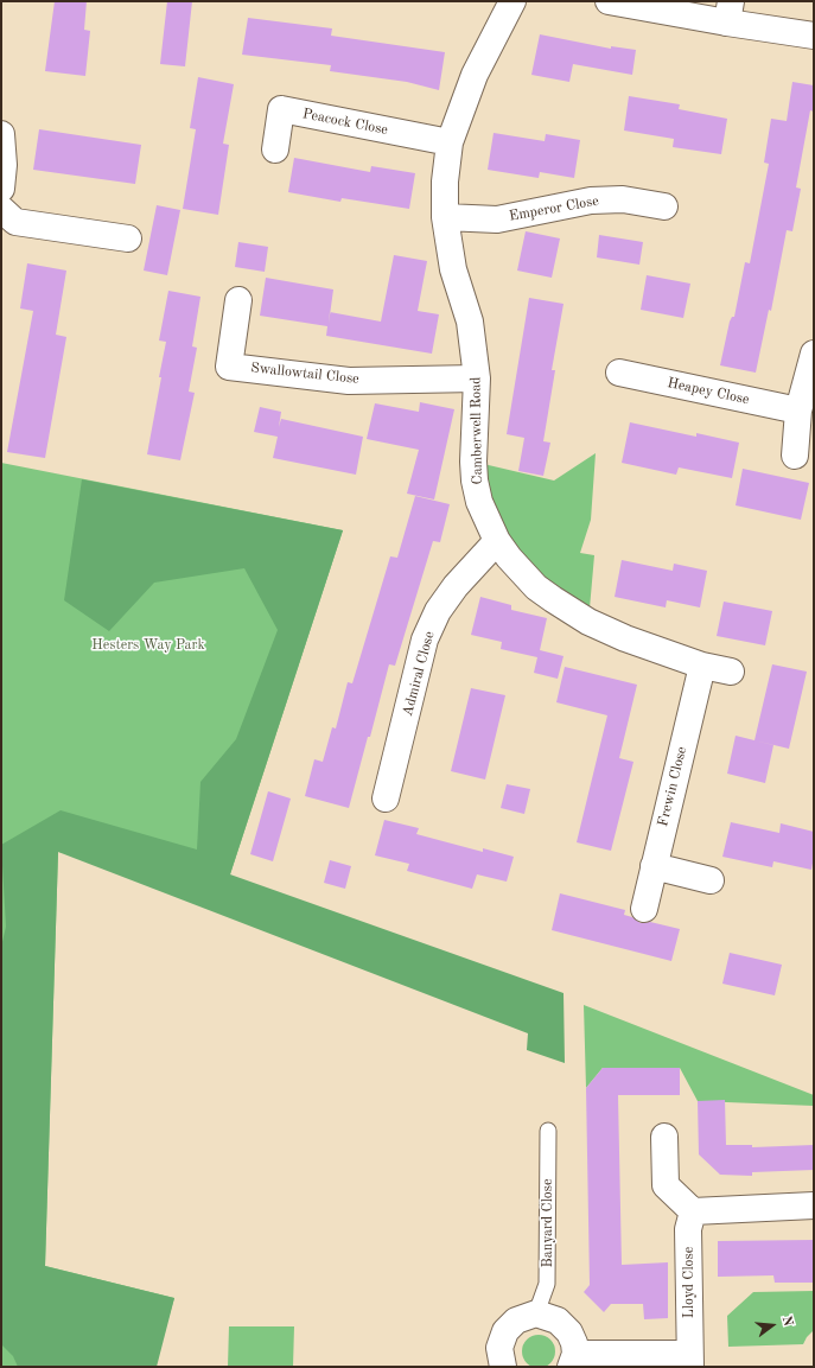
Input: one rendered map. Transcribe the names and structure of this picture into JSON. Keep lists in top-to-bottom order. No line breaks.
{"streets":{"street":["Peacock Close","Emperor Close","Swallowtail Close","Heapey Close","Camberwell Road","Admiral Close","Frewin Close","Lloyd Close"],"lane":["Banyard Close"]},"crossings":[["Peacock Close","Camberwell Road"],["Emperor Close","Camberwell Road"],["Swallowtail Close","Camberwell Road"],["Camberwell Road","Admiral Close"],["Camberwell Road","Frewin Close"]],"parks":["Hesters Way Park"],"north":"right"}
